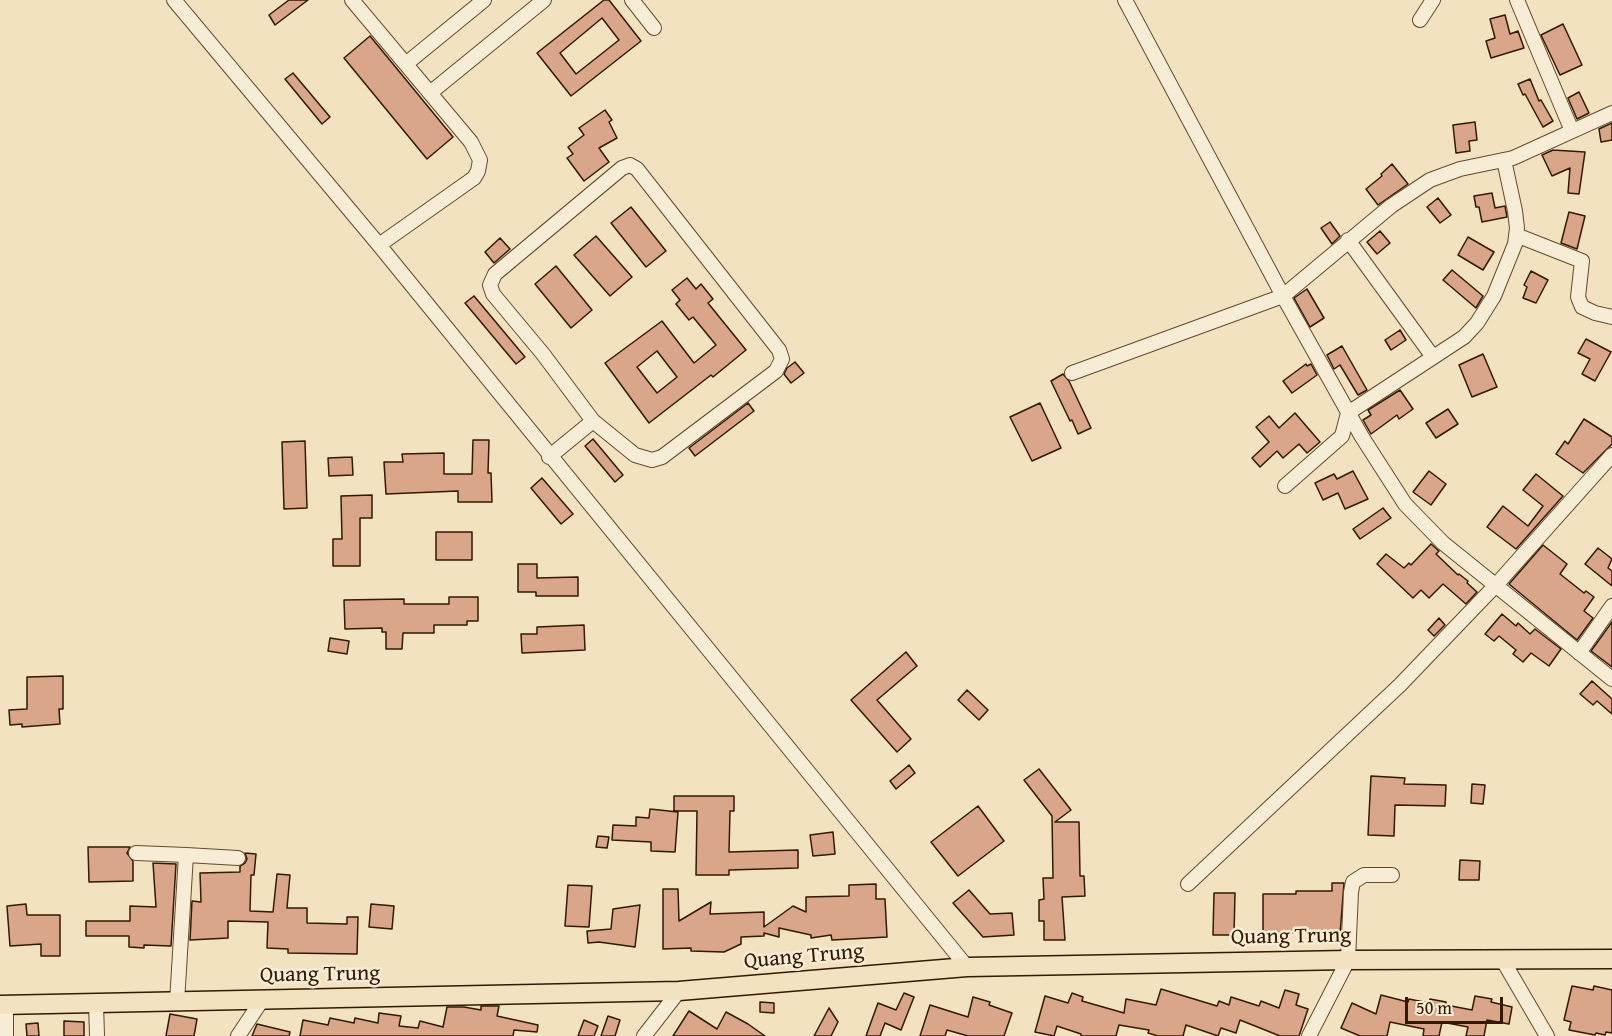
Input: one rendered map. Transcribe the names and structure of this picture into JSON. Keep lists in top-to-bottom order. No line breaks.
{"streets":{"main road":["Quang Trung"]},"scale_bar":"50 m"}
